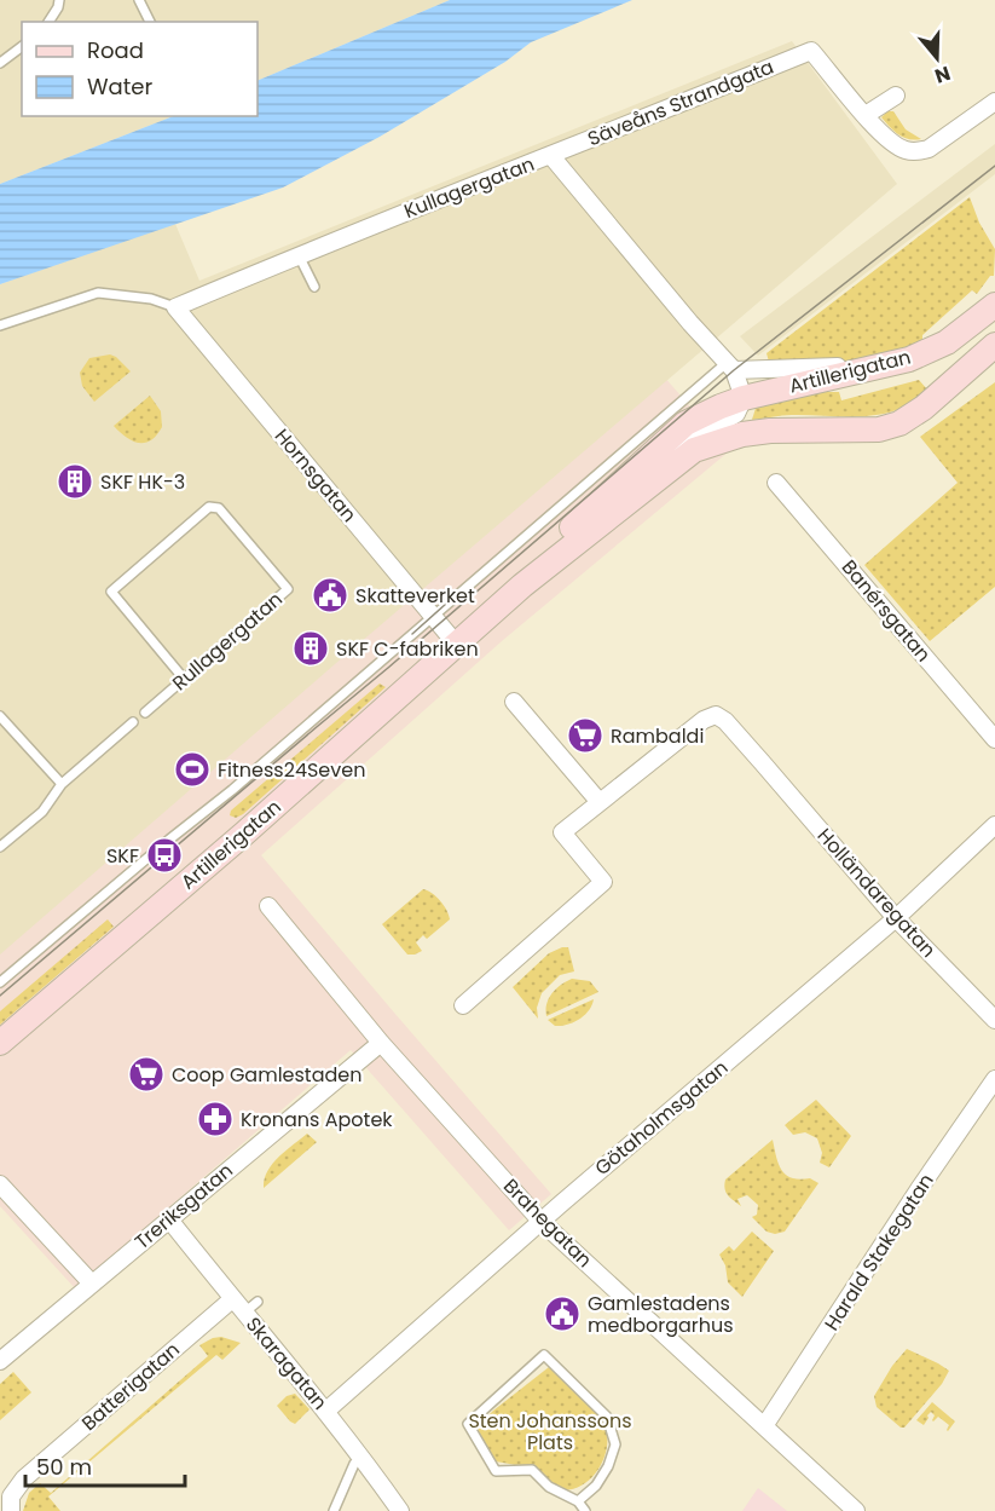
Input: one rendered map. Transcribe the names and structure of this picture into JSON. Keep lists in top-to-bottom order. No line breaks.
{"streets":{"main road":["Artillerigatan"],"street":["Säveåns Strandgata","Kullagergatan","Hornsgatan","Banérsgatan","Holländaregatan","Götaholmsgatan","Treriksgatan","Brahegatan","Harald Stakegatan","Skaragatan","Batterigatan"],"lane":["Rullagergatan"]},"crossings":[["Säveåns Strandgata","Kullagergatan"],["Kullagergatan","Hornsgatan"],["Artillerigatan","Hornsgatan"],["Holländaregatan","Götaholmsgatan"],["Götaholmsgatan","Brahegatan"],["Götaholmsgatan","Skaragatan"],["Treriksgatan","Brahegatan"],["Treriksgatan","Skaragatan"],["Brahegatan","Harald Stakegatan"],["Skaragatan","Batterigatan"]],"parks":["Sten Johanssons Plats"],"places":{"building":["SKF HK-3","SKF C-fabriken"],"public building":["Skatteverket","Gamlestadens medborgarhus"],"supermarket":["Rambaldi","Coop Gamlestaden"],"sports":["Fitness24Seven"],"bus stop":["SKF"],"pharmacy":["Kronans Apotek"]},"legend":["Road","Water"],"scale_bar":"50 m","north":"bottom"}
